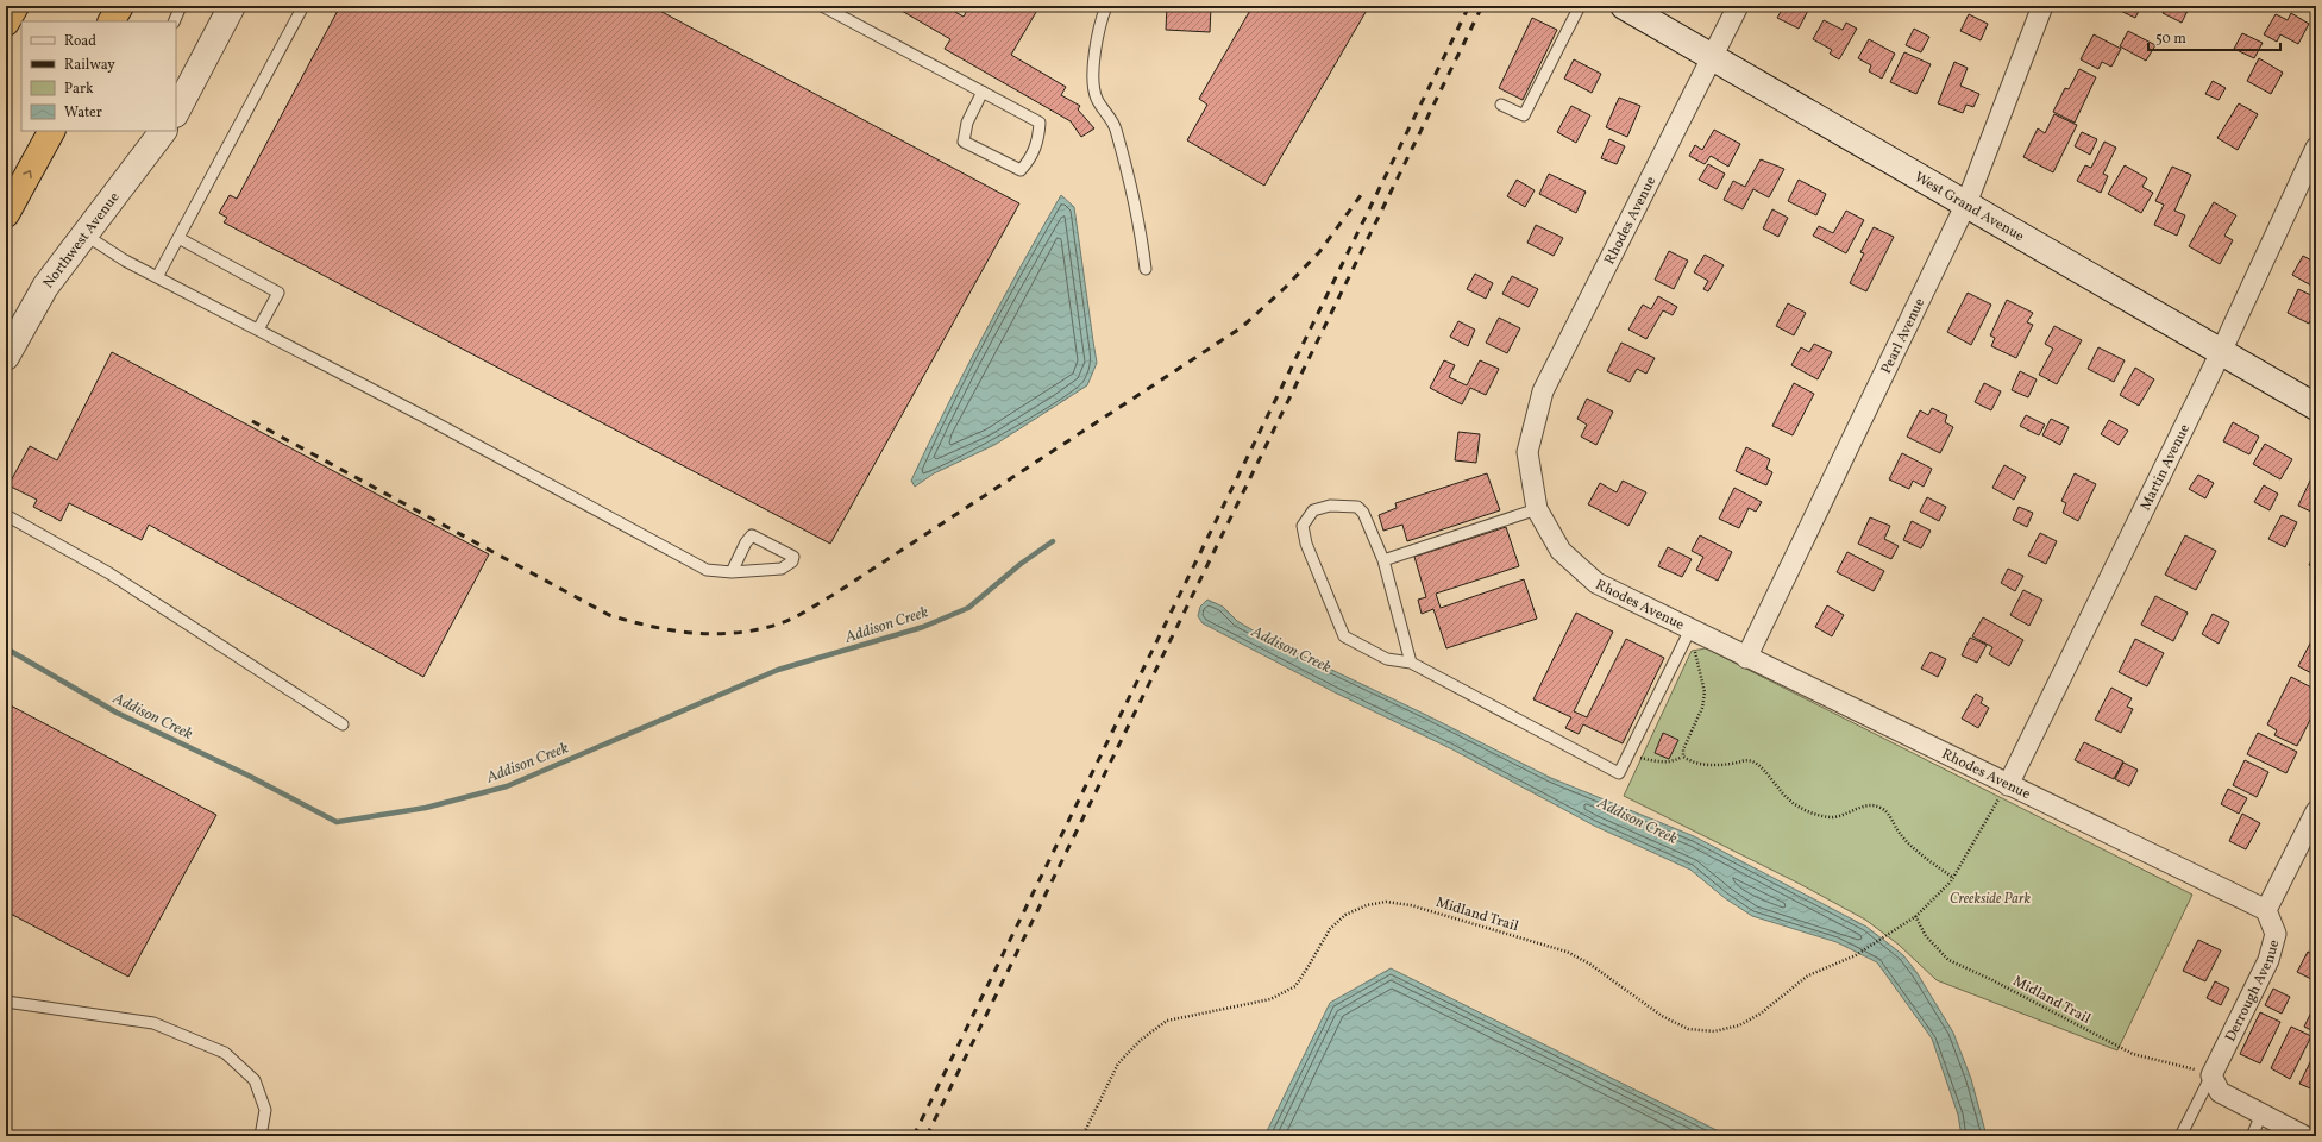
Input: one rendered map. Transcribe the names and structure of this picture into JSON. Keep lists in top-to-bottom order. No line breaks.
{"streets":{"main road":["West Grand Avenue","Northwest Avenue"],"street":["Rhodes Avenue","Pearl Avenue","Martin Avenue","Derrough Avenue"],"path":["Midland Trail"]},"crossings":[["West Grand Avenue","Rhodes Avenue"],["West Grand Avenue","Pearl Avenue"],["West Grand Avenue","Martin Avenue"],["Rhodes Avenue","Pearl Avenue"],["Rhodes Avenue","Martin Avenue"],["Rhodes Avenue","Midland Trail"],["Rhodes Avenue","Derrough Avenue"],["Martin Avenue","Midland Trail"],["Midland Trail","Derrough Avenue"]],"water":["Addison Creek"],"parks":["Creekside Park"],"legend":["Road","Railway","Park","Water"],"scale_bar":"50 m"}
